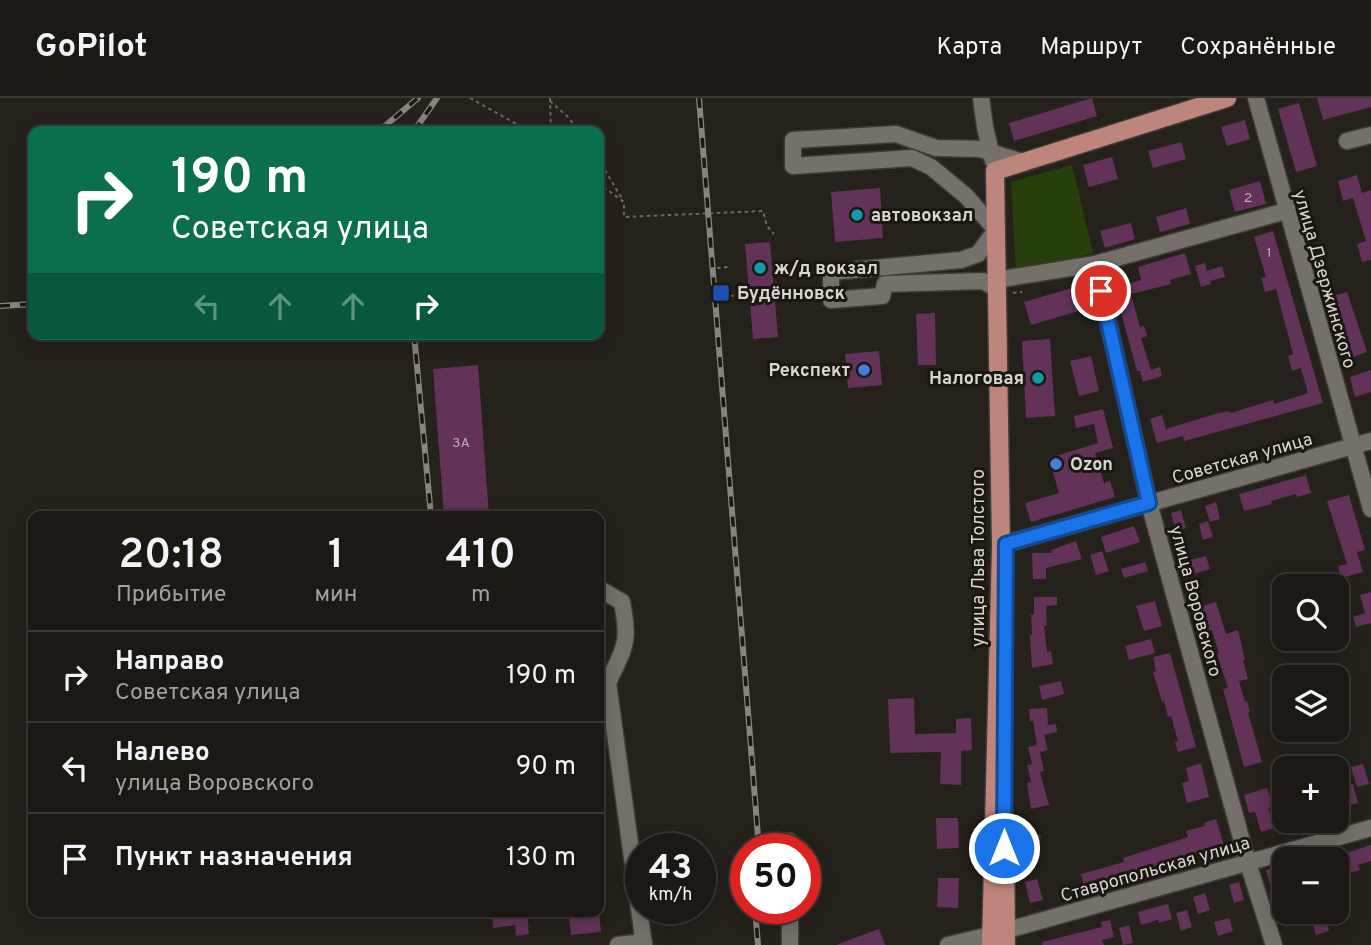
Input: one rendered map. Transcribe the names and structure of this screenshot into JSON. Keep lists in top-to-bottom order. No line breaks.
{"streets":{"main road":["улица Льва Толстого"],"street":["улица Дзержинского","Советская улица","улица Воровского","Ставропольская улица"]},"crossings":[["улица Дзержинского","Советская улица"],["Советская улица","улица Льва Толстого"],["Советская улица","улица Воровского"],["улица Льва Толстого","Ставропольская улица"],["улица Воровского","Ставропольская улица"]],"places":{"other":["автовокзал","ж/д вокзал","Рекспект","Налоговая","Ozon"],"transit":["Будённовск"]},"house_numbers":["2","1","3А"],"page":{"header":"GoPilot","nav":["Карта","Маршрут","Сохранённые"],"turn":["190 m","Советская улица"],"eta":["20:18","Прибытие","1","мин","410","m"],"map_buttons":["+","−"],"list":[{"name":"Направо","note":"Советская улица","value":"190 m"},{"name":"Налево","note":"улица Воровского","value":"90 m"},{"name":"Пункт назначения","value":"130 m"}],"speed":"43 km/h","limit":"50"}}
